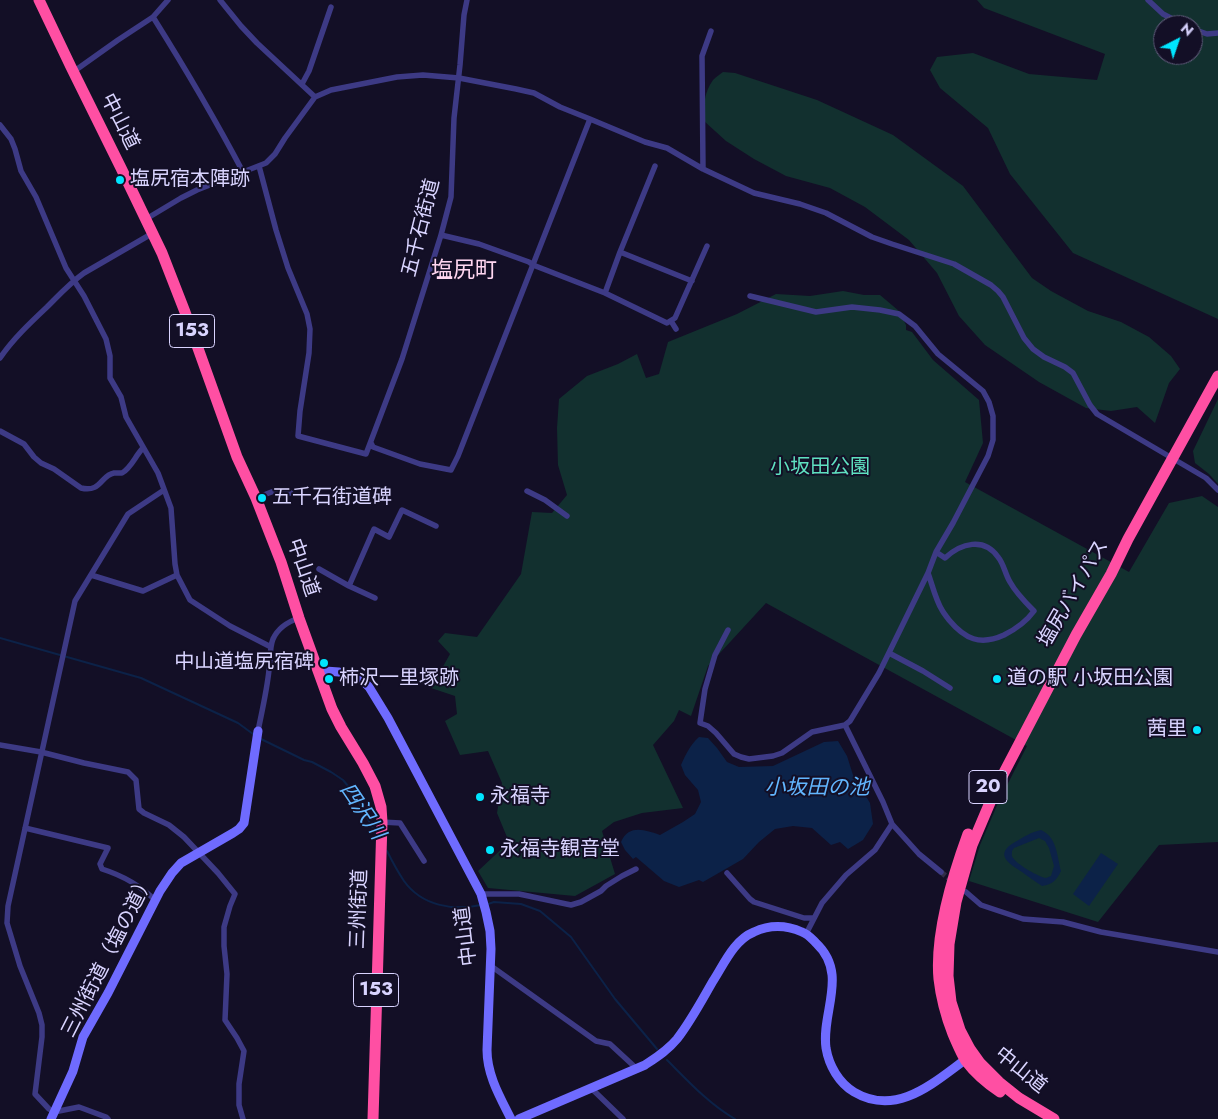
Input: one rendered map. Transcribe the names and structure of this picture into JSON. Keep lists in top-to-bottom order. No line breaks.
{"streets":{"highway":["中山道","153","塩尻バイパス","20","三州街道"],"street":["五千石街道","三州街道（塩の道）"]},"crossings":[["中山道","153"],["中山道","塩尻バイパス"],["中山道","三州街道（塩の道）"],["153","三州街道"]],"districts":["塩尻町"],"water":["小坂田の池","四沢川"],"parks":["小坂田公園"],"places":["塩尻宿本陣跡","五千石街道碑","中山道塩尻宿碑","柿沢一里塚跡","道の駅 小坂田公園","茜里","永福寺","永福寺観音堂"],"north":"top right"}
